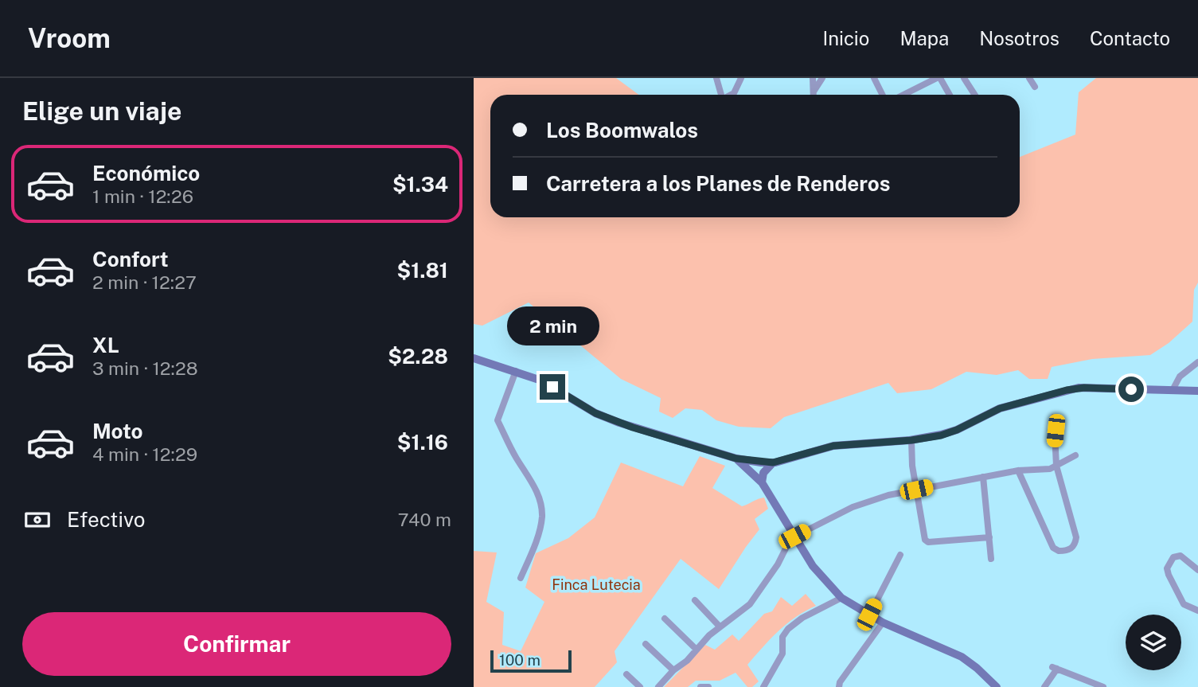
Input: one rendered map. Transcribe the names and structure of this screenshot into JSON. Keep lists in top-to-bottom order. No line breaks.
{"parks":["Finca Lutecia"],"scale_bar":"100 m","page":{"header":"Vroom","nav":["Inicio","Mapa","Nosotros","Contacto"],"heading":"Elige un viaje","banner":["Los Boomwalos","Carretera a los Planes de Renderos"],"list":[{"name":"Económico","note":"1 min · 12:26","value":"$1.34"},{"name":"Confort","note":"2 min · 12:27","value":"$1.81"},{"name":"XL","note":"3 min · 12:28","value":"$2.28"},{"name":"Moto","note":"4 min · 12:29","value":"$1.16"}],"bubble":"2 min","pay":["Efectivo","740 m"],"buttons":"Confirmar","scale":"100 m"}}
